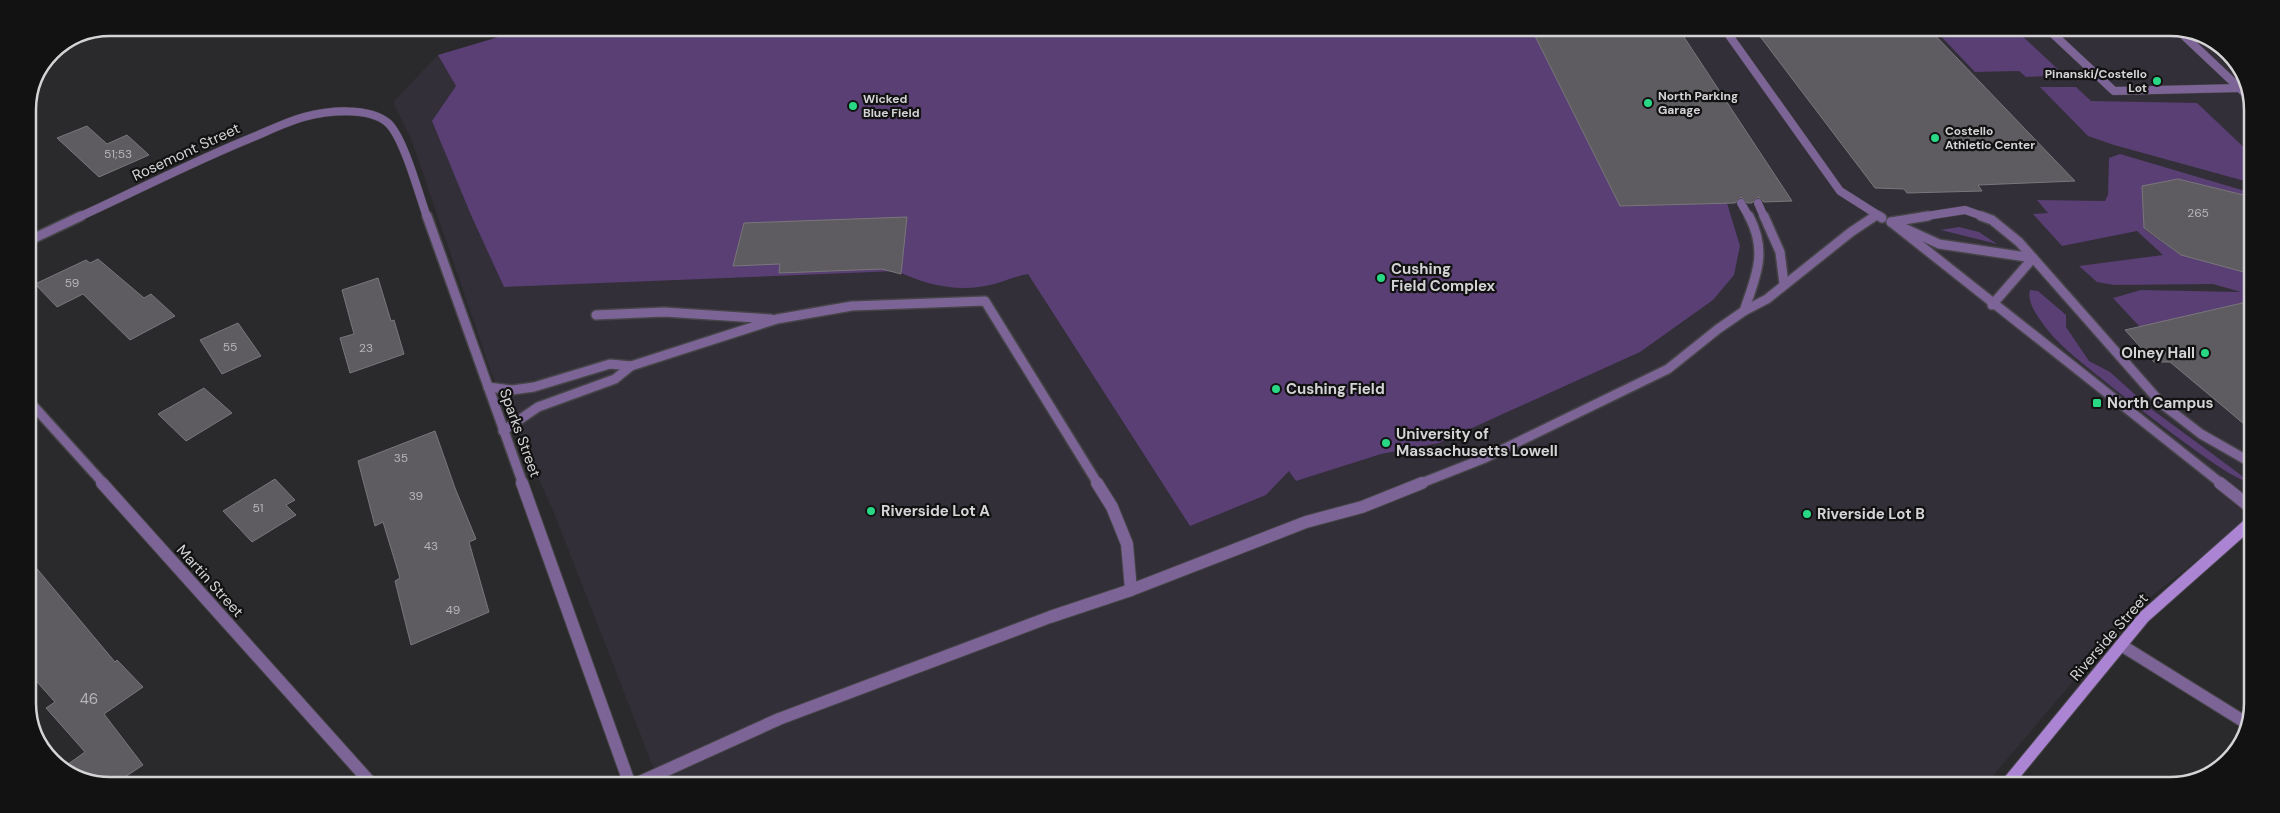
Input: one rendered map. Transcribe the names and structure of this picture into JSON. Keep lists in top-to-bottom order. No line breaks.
{"streets":{"main road":["Riverside Street"],"street":["Rosemont Street","Sparks Street","Martin Street"]},"crossings":[["Rosemont Street","Sparks Street"]],"places":{"other":["Pinanski/Costello Lot","North Parking Garage","Wicked Blue Field","Costello Athletic Center","Cushing Field Complex","Olney Hall","Cushing Field","University of Massachusetts Lowell","Riverside Lot A","Riverside Lot B"],"transit":["North Campus"]},"house_numbers":["51;53","265","59","55","23","35","39","51","43","49","46"]}
